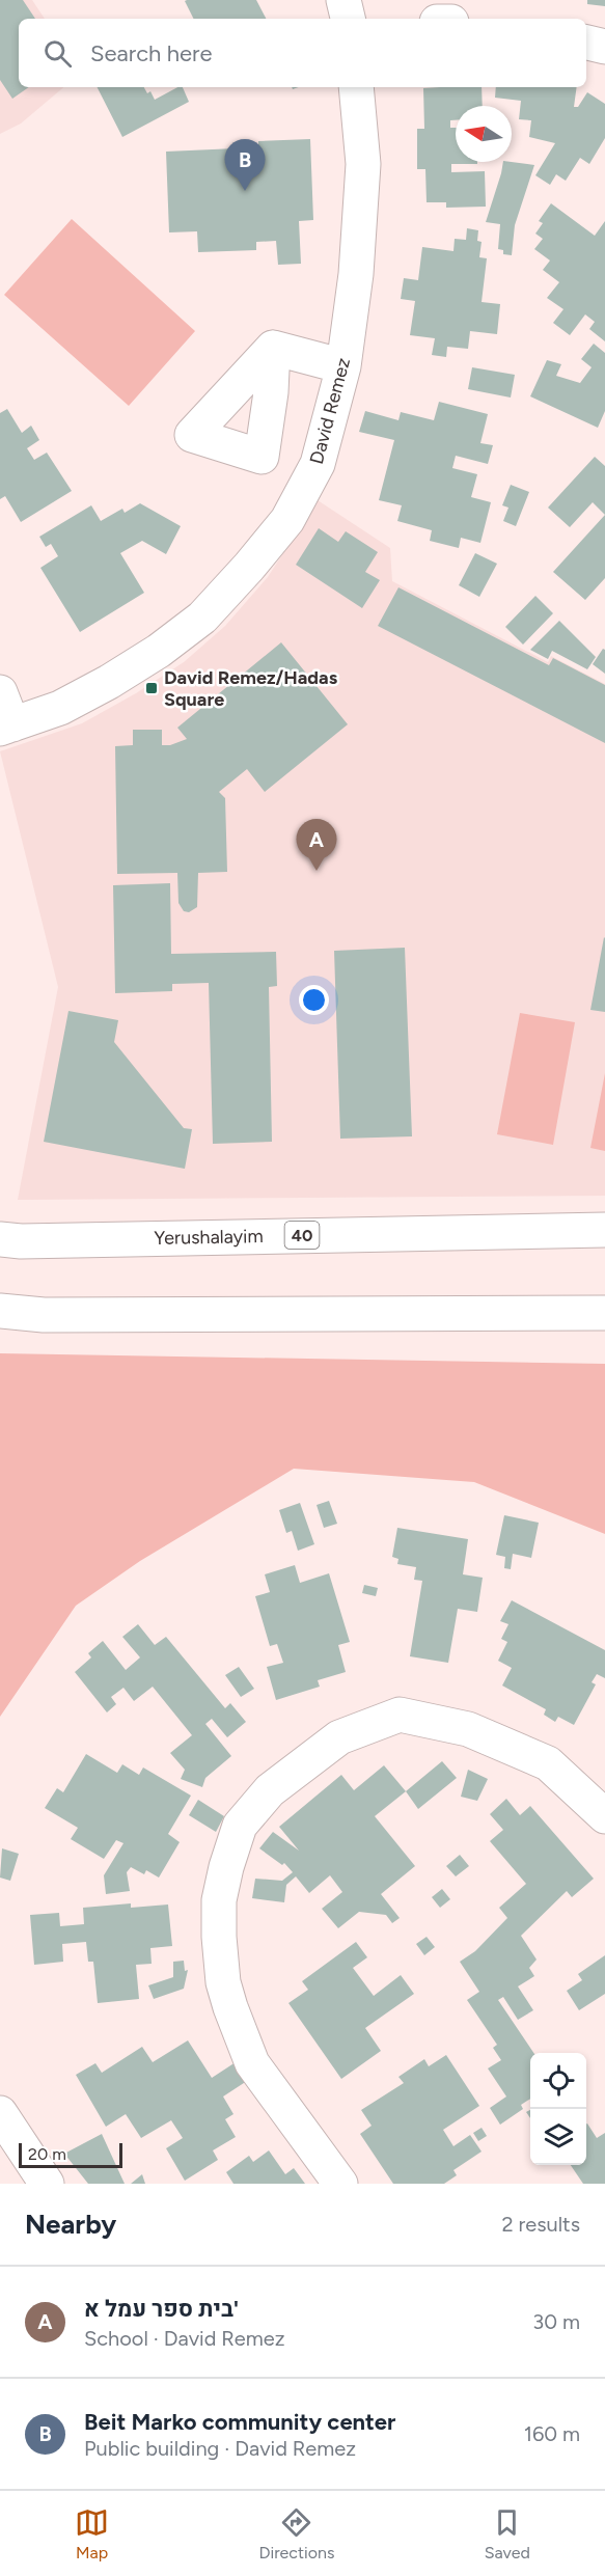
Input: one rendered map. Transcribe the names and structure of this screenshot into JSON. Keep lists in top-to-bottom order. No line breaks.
{"streets":{"main road":["David Remez","40","Yerushalayim"]},"places":{"transit":["David Remez/Hadas Square"]},"scale_bar":"20 m","north":"left","page":{"search":"Search here","pins":["B","A"],"scale":"20 m","heading":["Nearby","2 results"],"list":[{"mark":"A","name":"בית ספר עמל א'","note":"School · David Remez","value":"30 m"},{"mark":"B","name":"Beit Marko community center","note":"Public building · David Remez","value":"160 m"}],"nav":["Map","Directions","Saved"]}}
